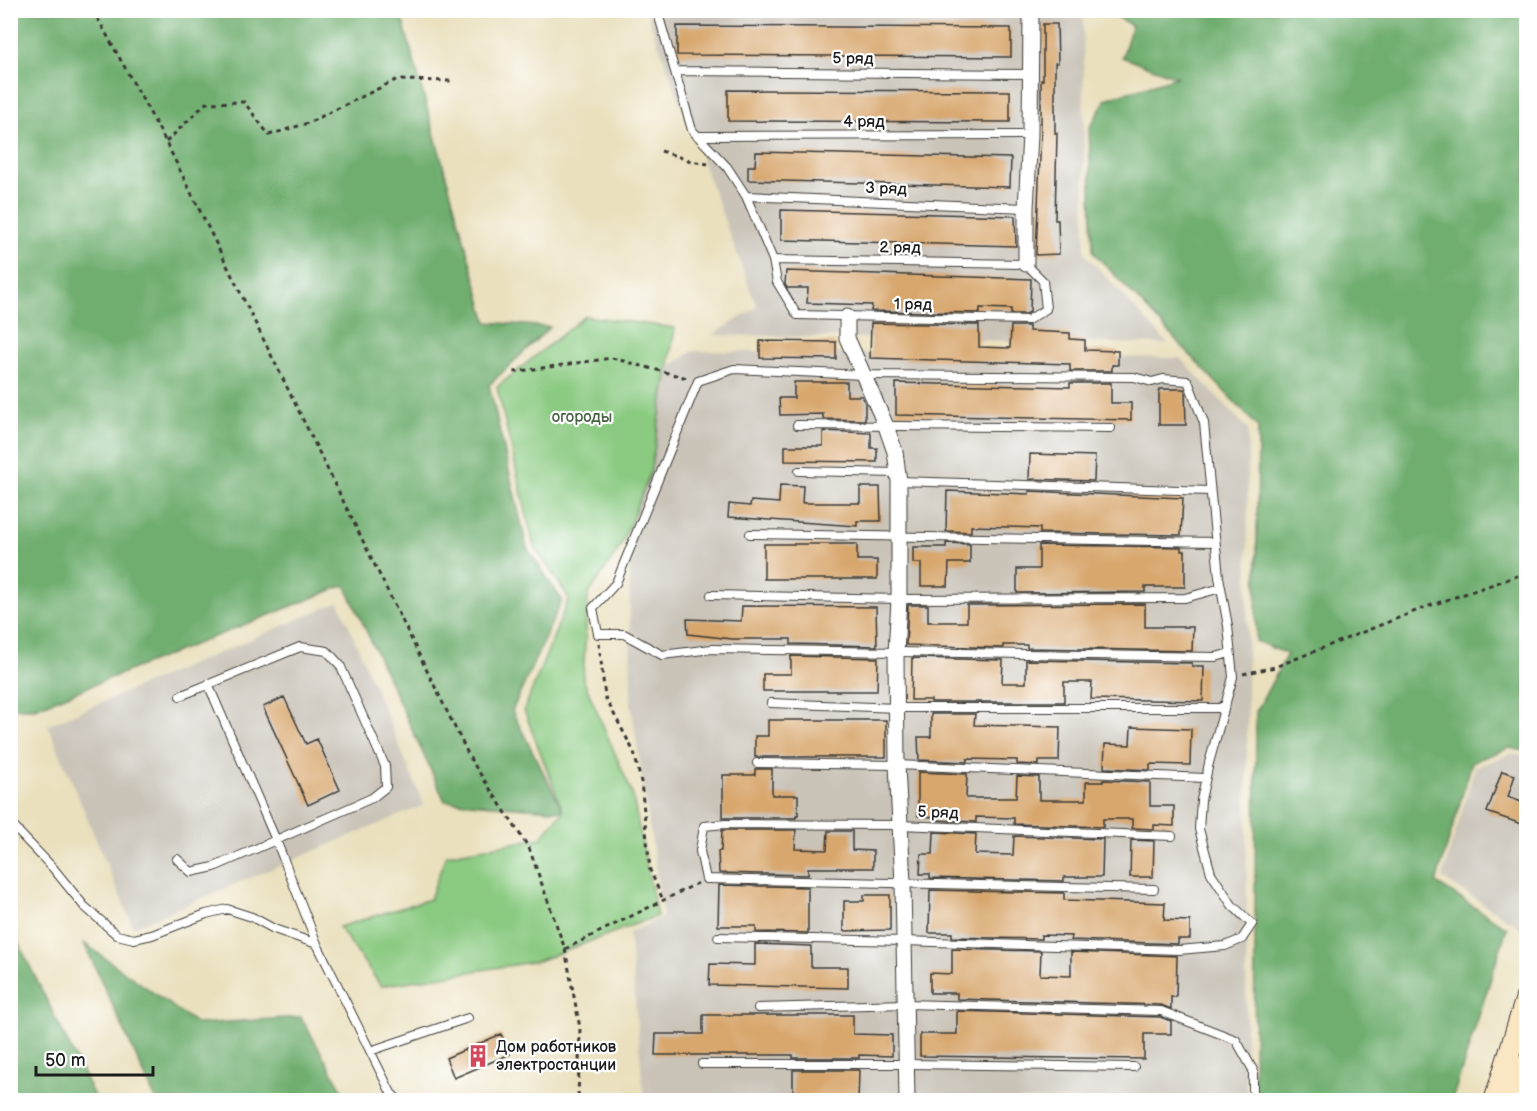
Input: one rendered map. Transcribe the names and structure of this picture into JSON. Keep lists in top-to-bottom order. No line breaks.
{"streets":{"lane":["5 ряд","4 ряд","3 ряд","2 ряд","1 ряд"]},"crossings":[["2 ряд","1 ряд"]],"parks":["огороды"],"places":{"building":["Дом работников электростанции"]},"scale_bar":"50 m"}
